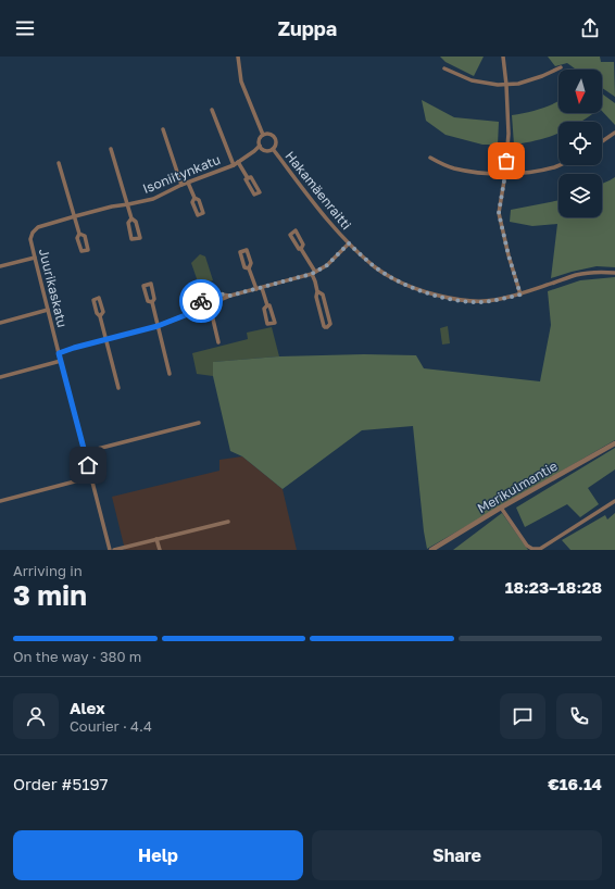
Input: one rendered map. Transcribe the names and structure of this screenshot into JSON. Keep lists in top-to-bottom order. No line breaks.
{"streets":{"street":["Isoniitynkatu","Hakamäenraitti","Juurikaskatu","Merikulmantie"]},"crossings":[["Isoniitynkatu","Hakamäenraitti"],["Isoniitynkatu","Juurikaskatu"]],"north":"bottom","page":{"header":"Zuppa","heading":["3 min","Arriving in","18:23–18:28"],"panel":["Alex","Courier · 4.4","Order #5197","€16.14"],"bar":"On the way · 380 m","buttons":["Help","Share"]}}
